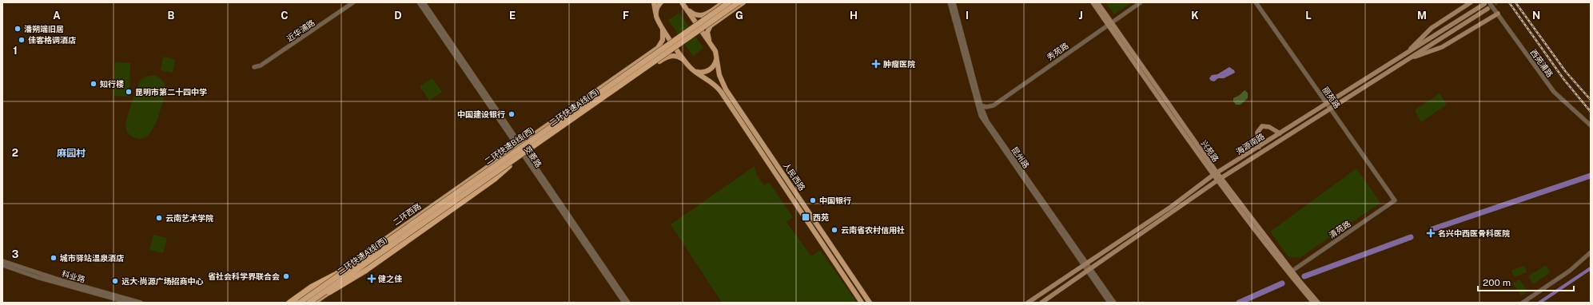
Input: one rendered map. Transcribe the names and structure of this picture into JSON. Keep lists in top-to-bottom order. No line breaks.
{"streets":{"highway":["二环快速A线(西)","二环快速B线(西)"],"main road":["海源南路","兴苑路","人民西路","二环西路"],"street":["近华浦路","秀苑路","西苑浦路","丽苑路","茭菱路","昆州路","清苑路","科业路"]},"crossings":[["秀苑路","兴苑路"],["秀苑路","昆州路"],["西苑浦路","海源南路"],["丽苑路","海源南路"],["丽苑路","清苑路"],["海源南路","兴苑路"],["海源南路","昆州路"],["兴苑路","清苑路"],["茭菱路","二环西路"]],"districts":["麻园村"],"places":{"other":["潘朔端旧居","佳客格调酒店","知行楼","昆明市第二十四中学","中国建设银行","中国银行","云南艺术学院","云南省农村信用社","城市驿站温泉酒店","省社会科学界联合会","远大·尚源广场招商中心"],"health":["肿瘤医院","名兴中西医骨科医院","健之佳"],"transit":["西苑"]},"scale_bar":"200 m","grid":{"columns":["A","B","C","D","E","F","G","H","I","J","K","L","M","N"],"rows":["1","2","3"]}}
